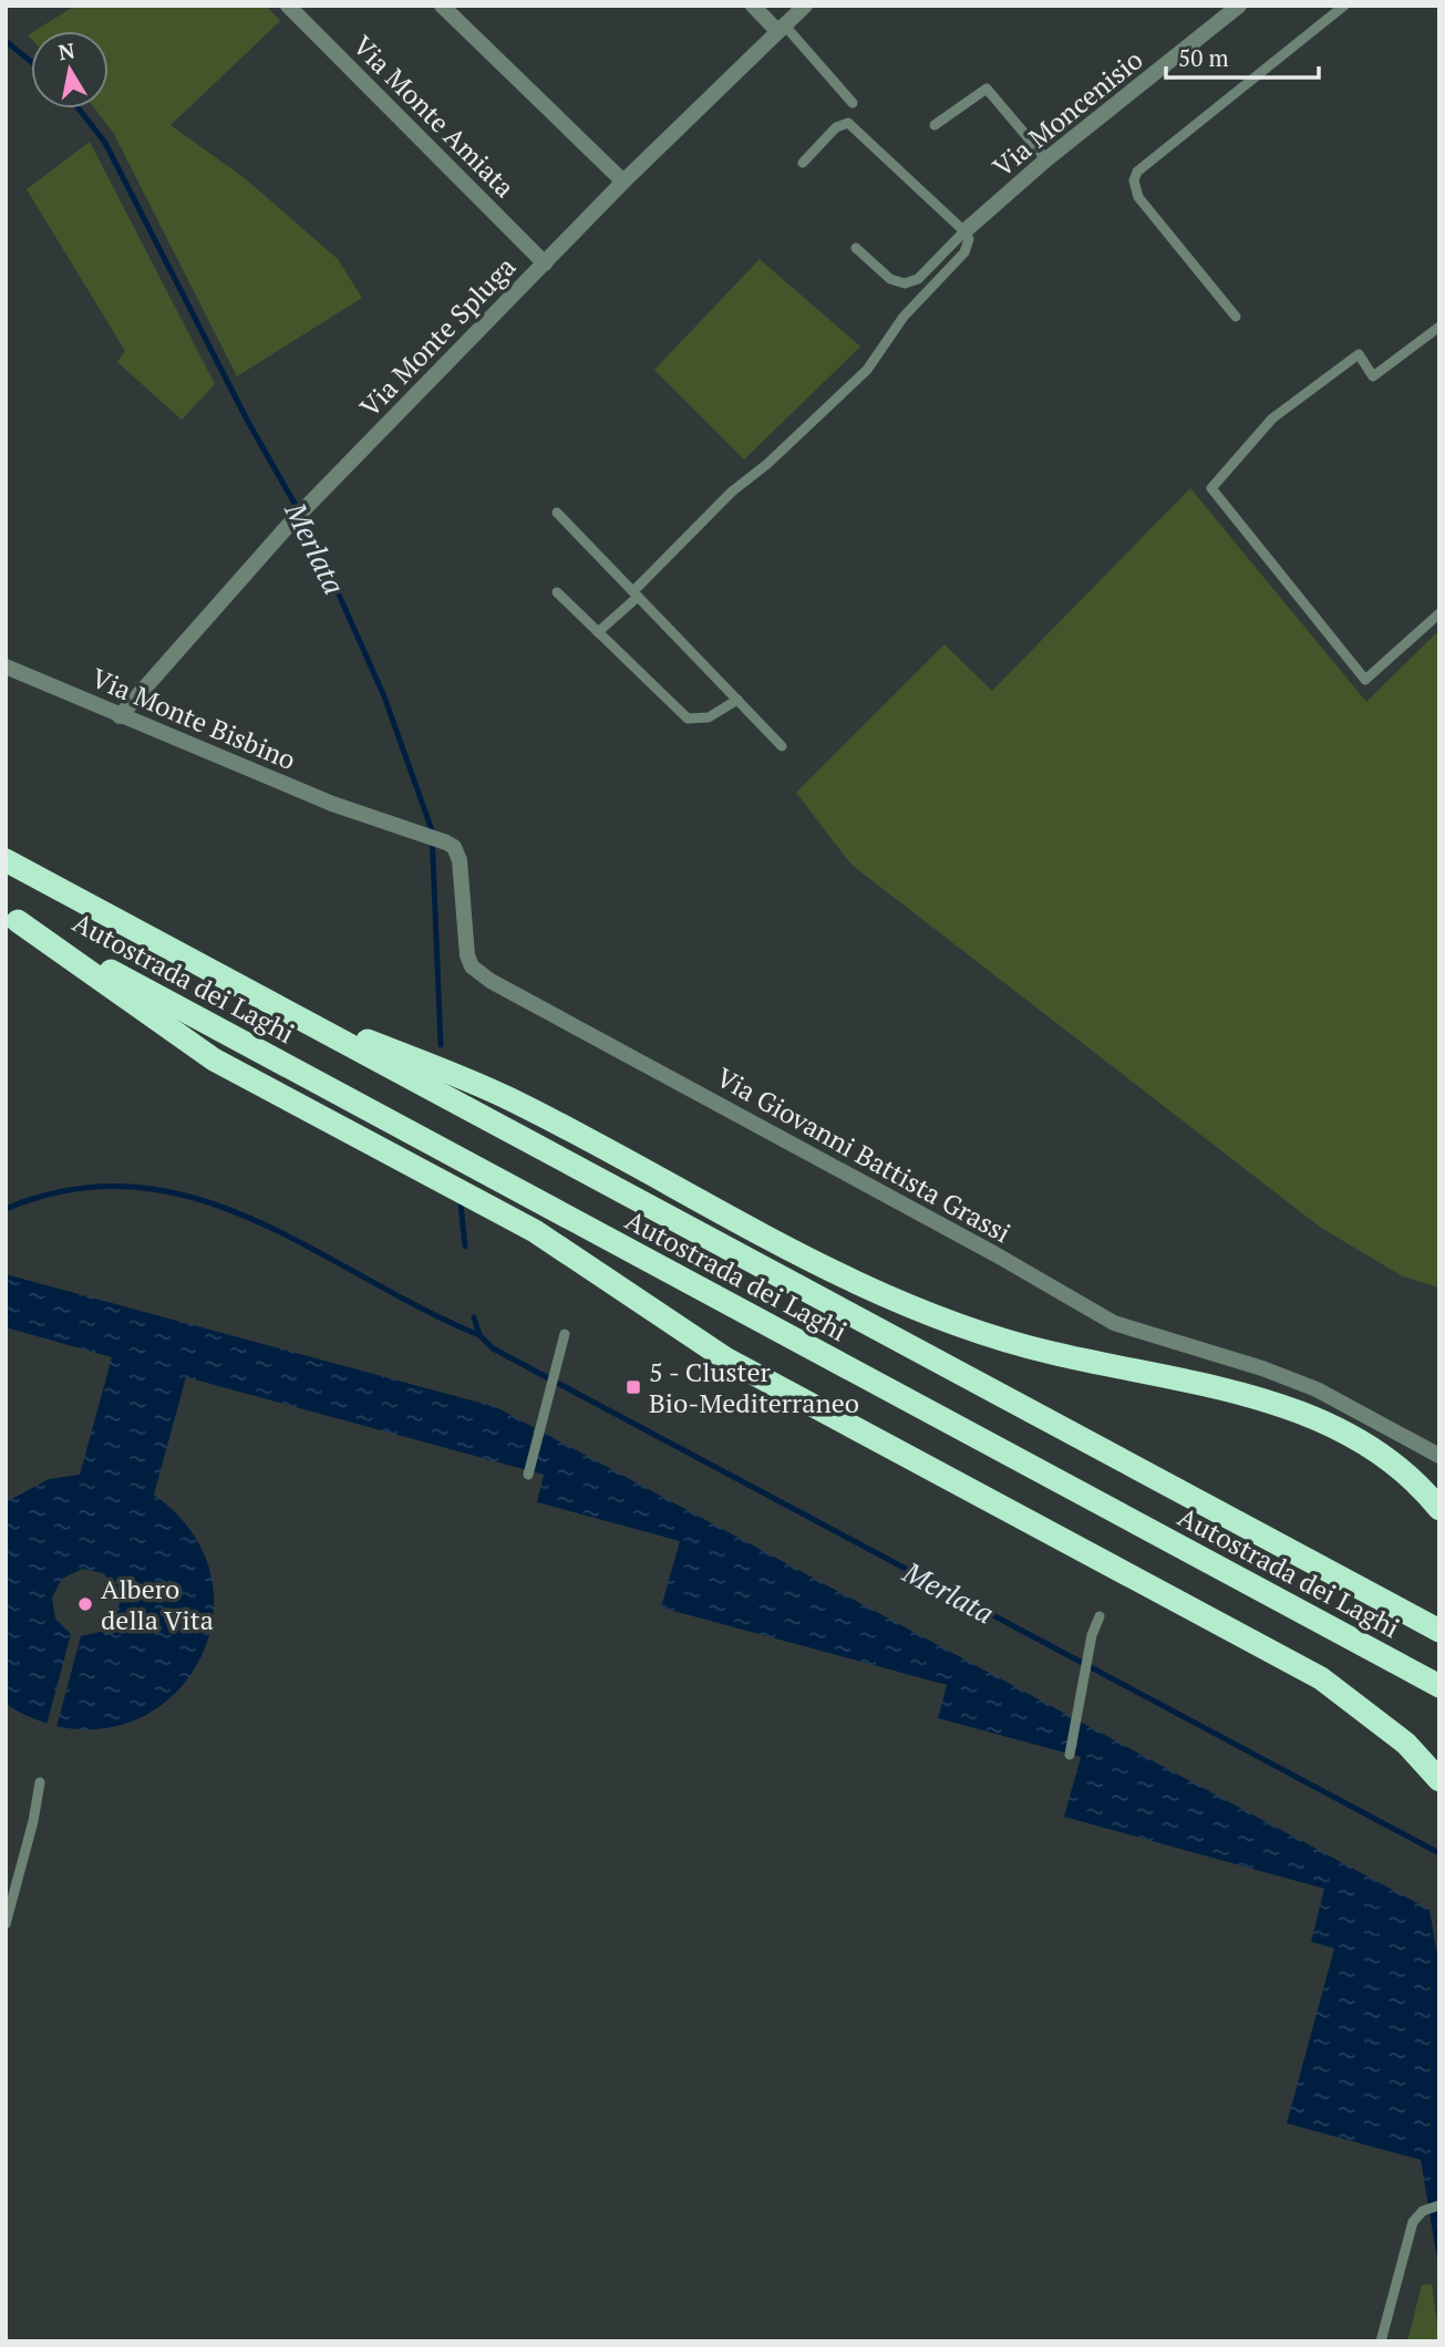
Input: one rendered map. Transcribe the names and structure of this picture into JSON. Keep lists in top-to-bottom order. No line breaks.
{"streets":{"highway":["Autostrada dei Laghi"],"street":["Via Moncenisio","Via Monte Amiata","Via Monte Spluga","Via Monte Bisbino","Via Giovanni Battista Grassi"]},"crossings":[["Via Monte Amiata","Via Monte Spluga"],["Via Monte Spluga","Via Monte Bisbino"],["Via Monte Bisbino","Via Giovanni Battista Grassi"]],"water":["Merlata"],"places":{"transit":["5 - Cluster Bio-Mediterraneo"],"other":["Albero della Vita"]},"scale_bar":"50 m","north":"top"}
